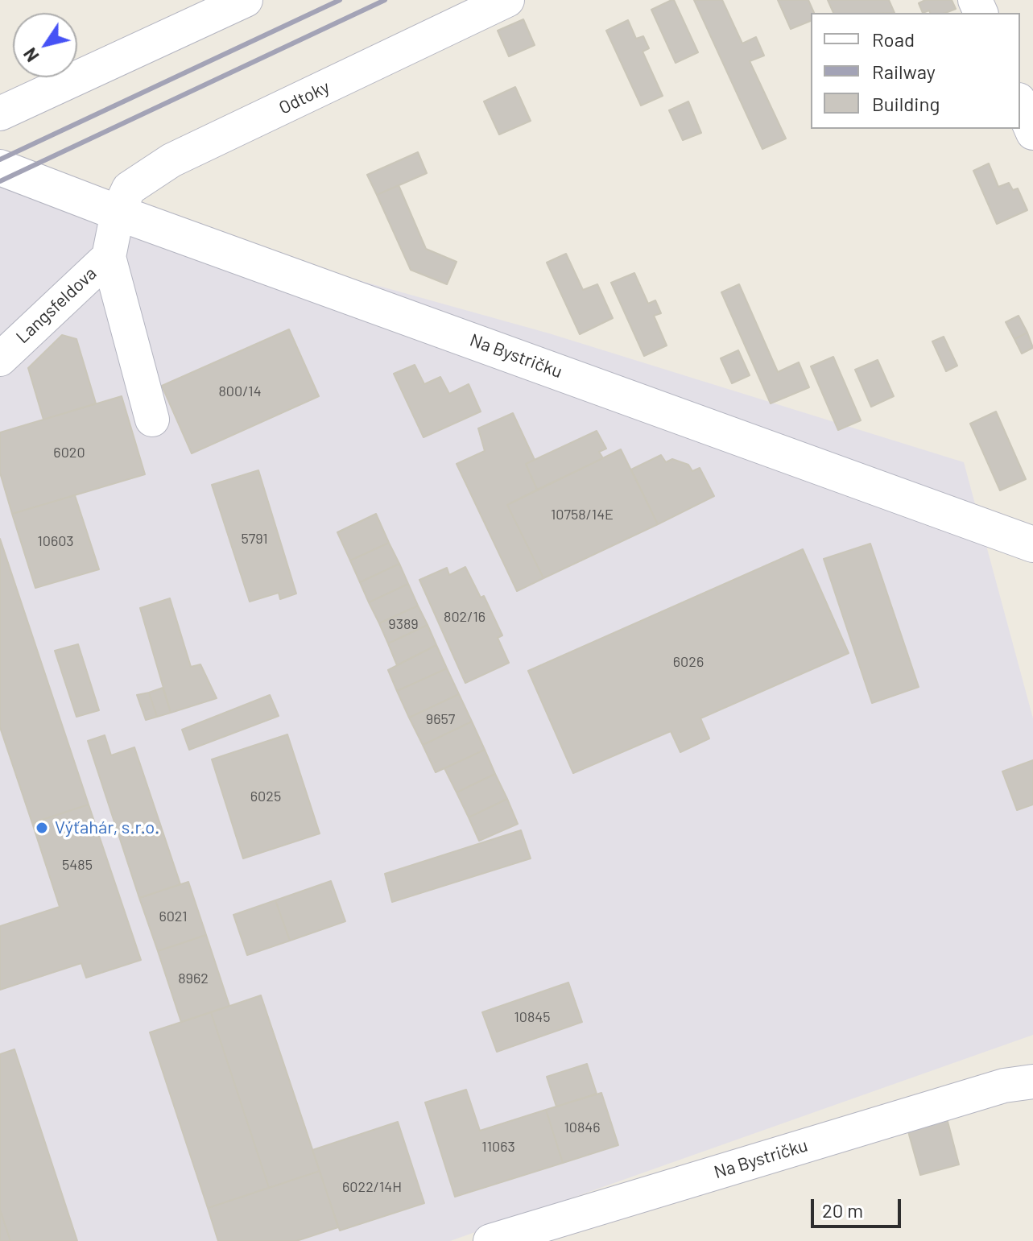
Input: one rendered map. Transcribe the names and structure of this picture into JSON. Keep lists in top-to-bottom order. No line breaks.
{"streets":{"street":["Odtoky","Langsfeldova","Na Bystričku"]},"crossings":[["Odtoky","Langsfeldova"],["Odtoky","Na Bystričku"],["Langsfeldova","Na Bystričku"]],"places":["Výťahár, s.r.o."],"house_numbers":["800/14","6020","10758/14E","5791","10603","802/16","9389","6026","9657","6025","5485","6021","8962","10845","10846","11063","6022/14H"],"legend":["Road","Railway","Building"],"scale_bar":"20 m","north":"bottom left"}
